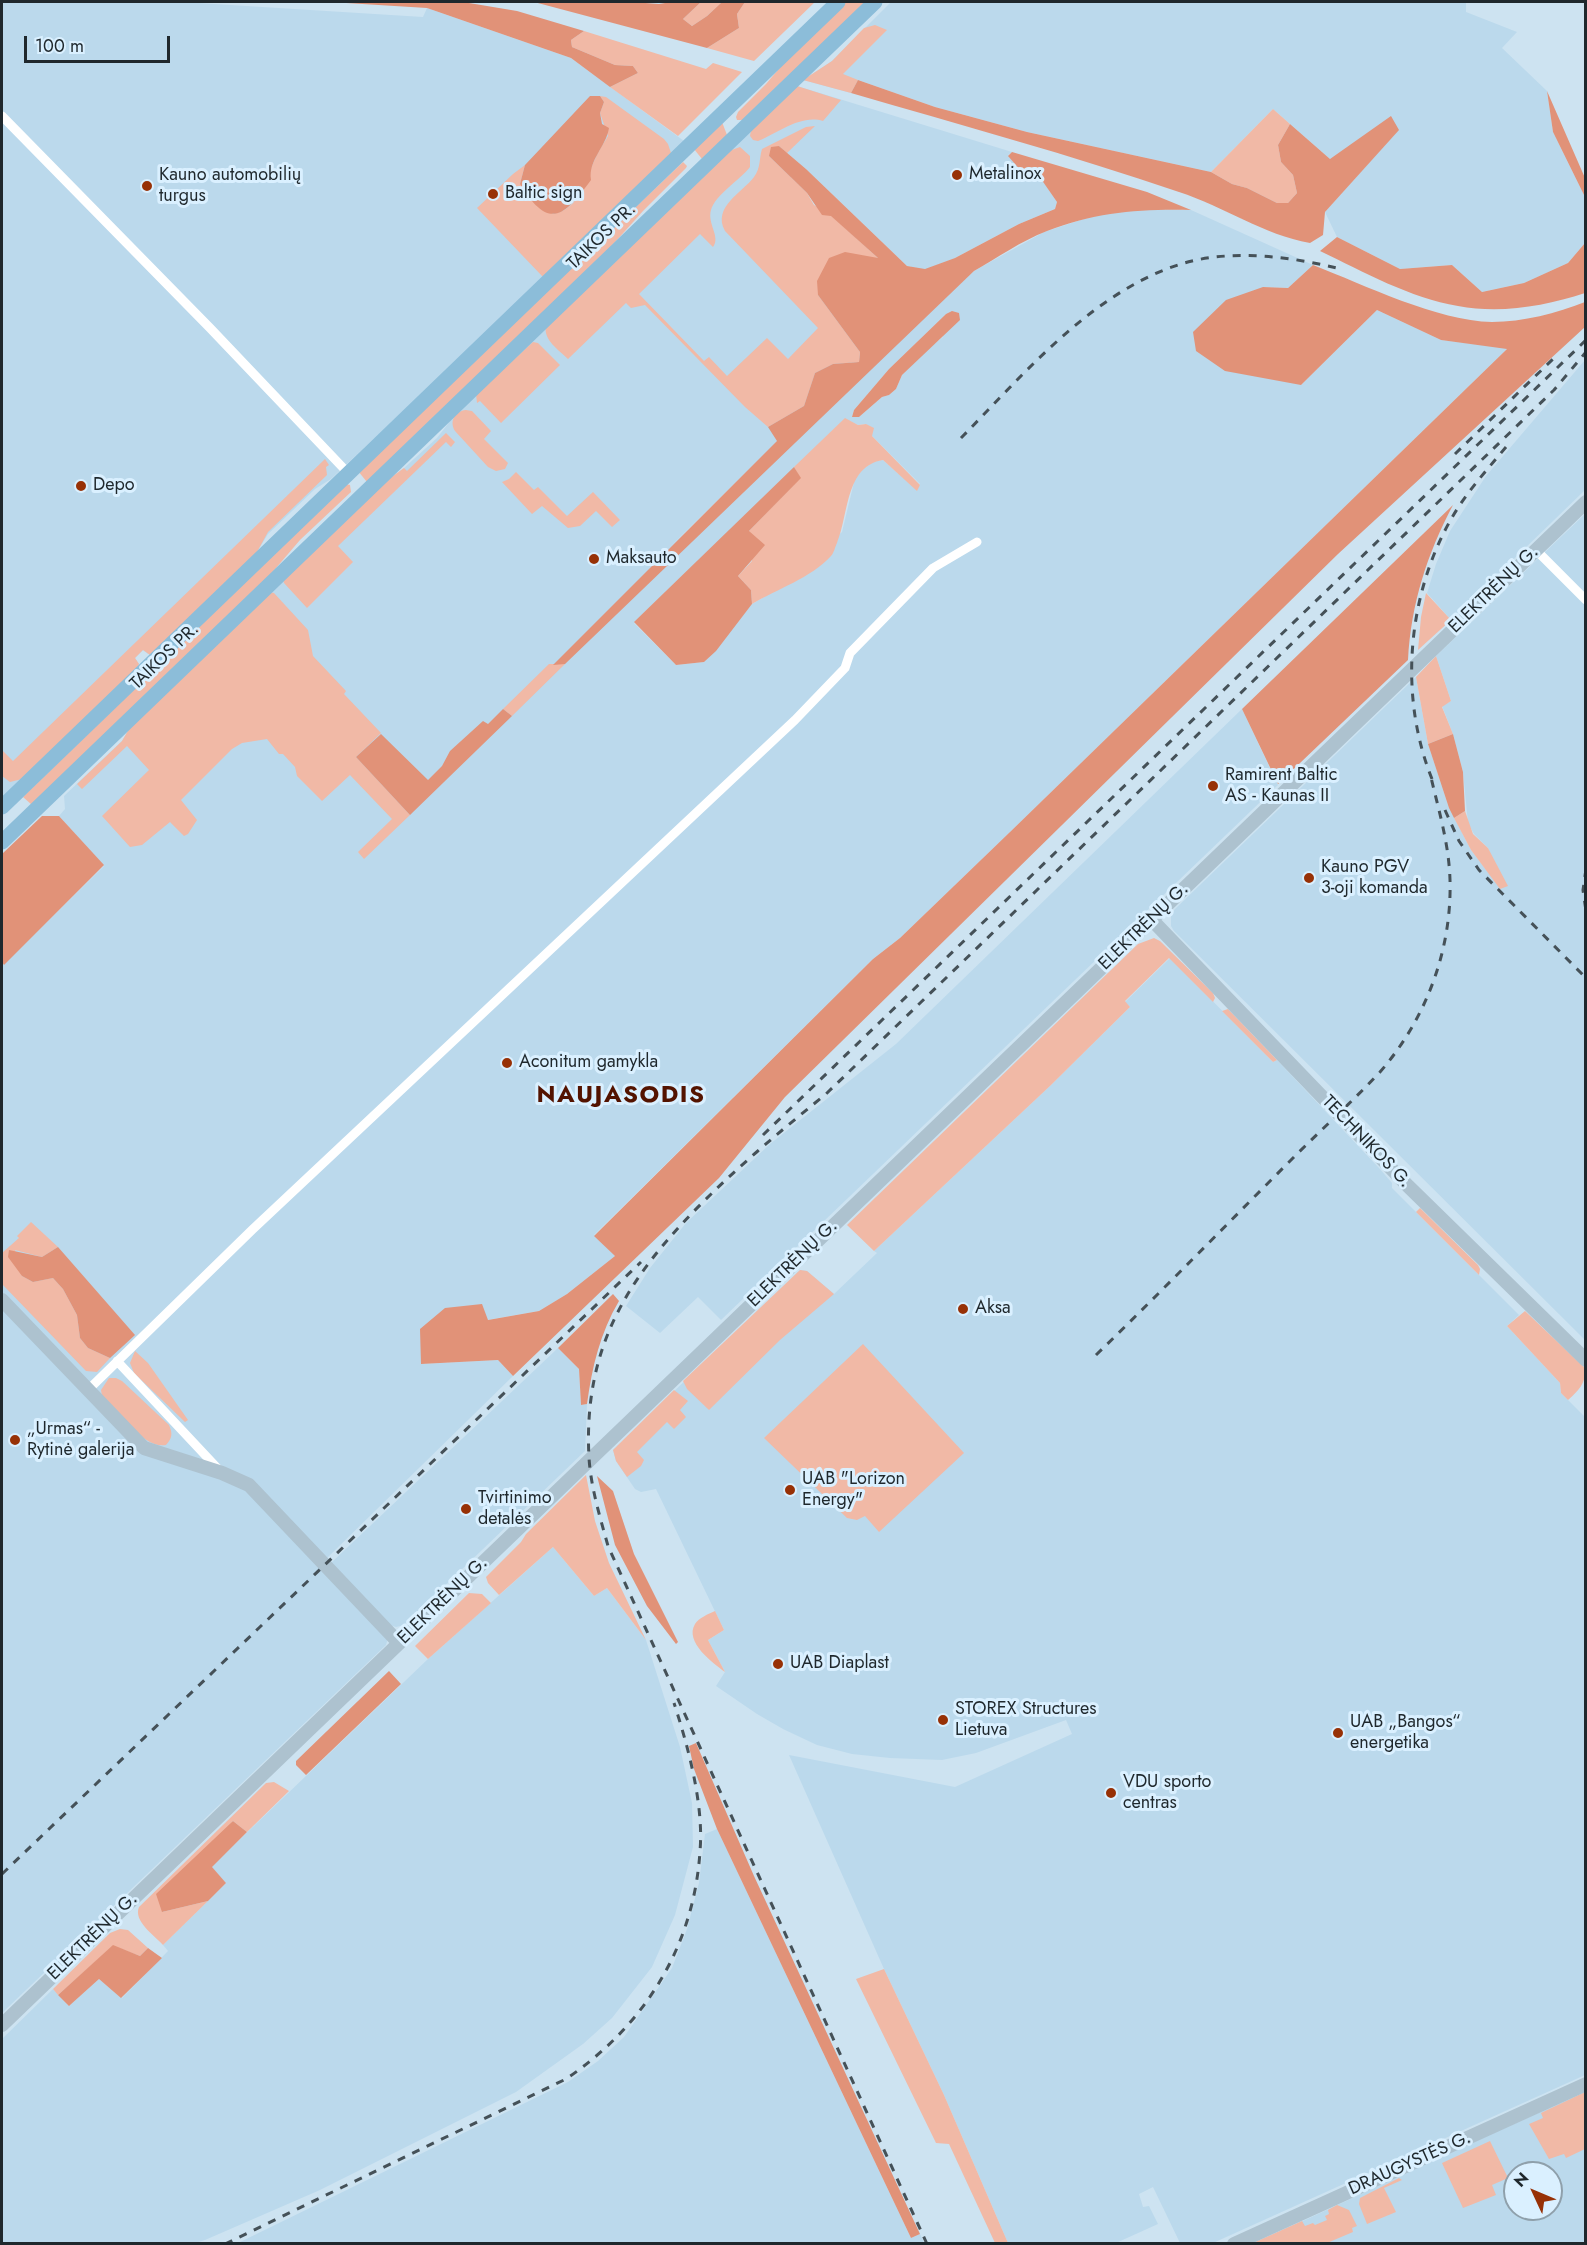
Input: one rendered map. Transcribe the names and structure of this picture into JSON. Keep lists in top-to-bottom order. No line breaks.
{"streets":{"main road":["TAIKOS PR."],"street":["ELEKTRĖNŲ G.","TECHNIKOS G.","DRAUGYSTĖS G."]},"crossings":[["ELEKTRĖNŲ G.","TECHNIKOS G."]],"districts":["NAUJASODIS"],"places":["Metalinox","Kauno automobilių turgus","Baltic sign","Depo","Maksauto","Ramirent Baltic AS - Kaunas II","Kauno PGV 3-oji komanda","Aconitum gamykla","Aksa","„Urmas“ - Rytinė galerija","UAB \"Lorizon Energy\"","Tvirtinimo detalės","UAB Diaplast","STOREX Structures Lietuva","UAB „Bangos“ energetika","VDU sporto centras"],"scale_bar":"100 m","north":"top left"}
